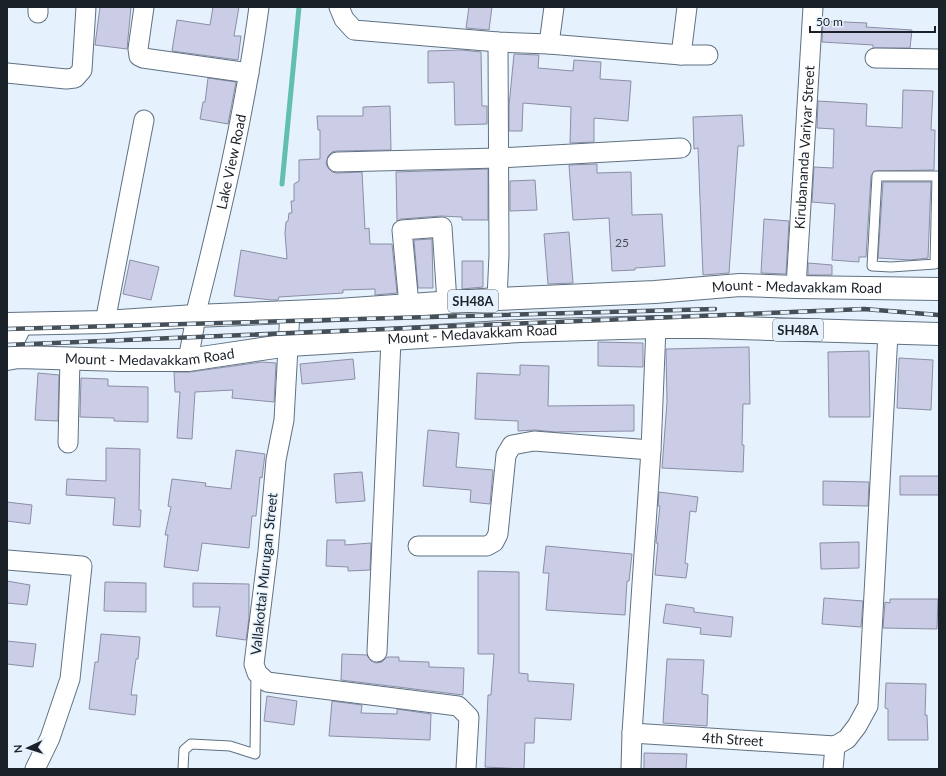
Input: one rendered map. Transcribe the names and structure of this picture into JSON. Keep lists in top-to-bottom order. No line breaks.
{"streets":{"main road":["Mount - Medavakkam Road","SH48A"],"street":["Kirubananda Variyar Street","Lake View Road","Vallakottai Murugan Street","4th Street"]},"crossings":[["Kirubananda Variyar Street","Mount - Medavakkam Road"],["Lake View Road","Mount - Medavakkam Road"],["Mount - Medavakkam Road","Vallakottai Murugan Street"]],"house_numbers":["25"],"scale_bar":"50 m","north":"left"}
